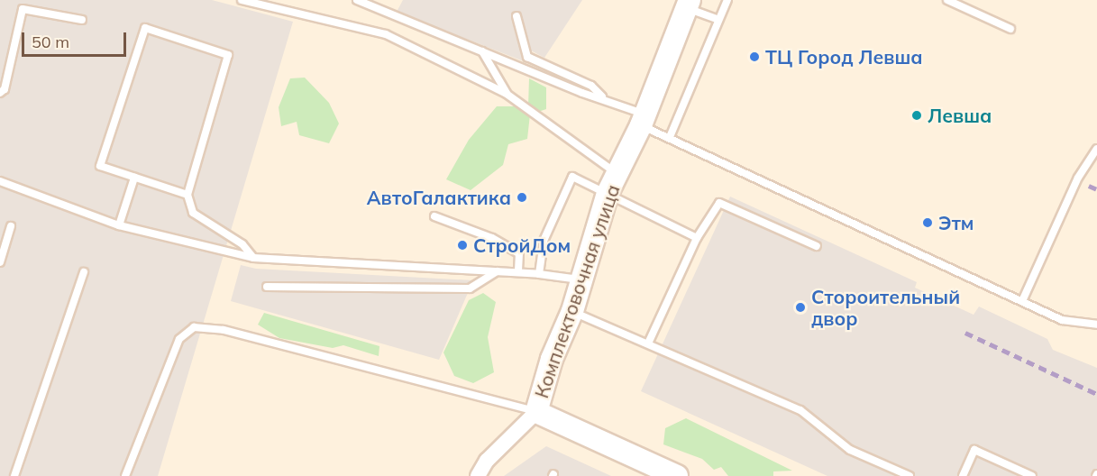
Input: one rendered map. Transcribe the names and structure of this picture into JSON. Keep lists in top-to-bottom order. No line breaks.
{"streets":{"street":["Комплектовочная улица"]},"places":["ТЦ Город Левша","Левша","АвтоГалактика","Этм","СтройДом","Стороительный двор"],"scale_bar":"50 m"}
